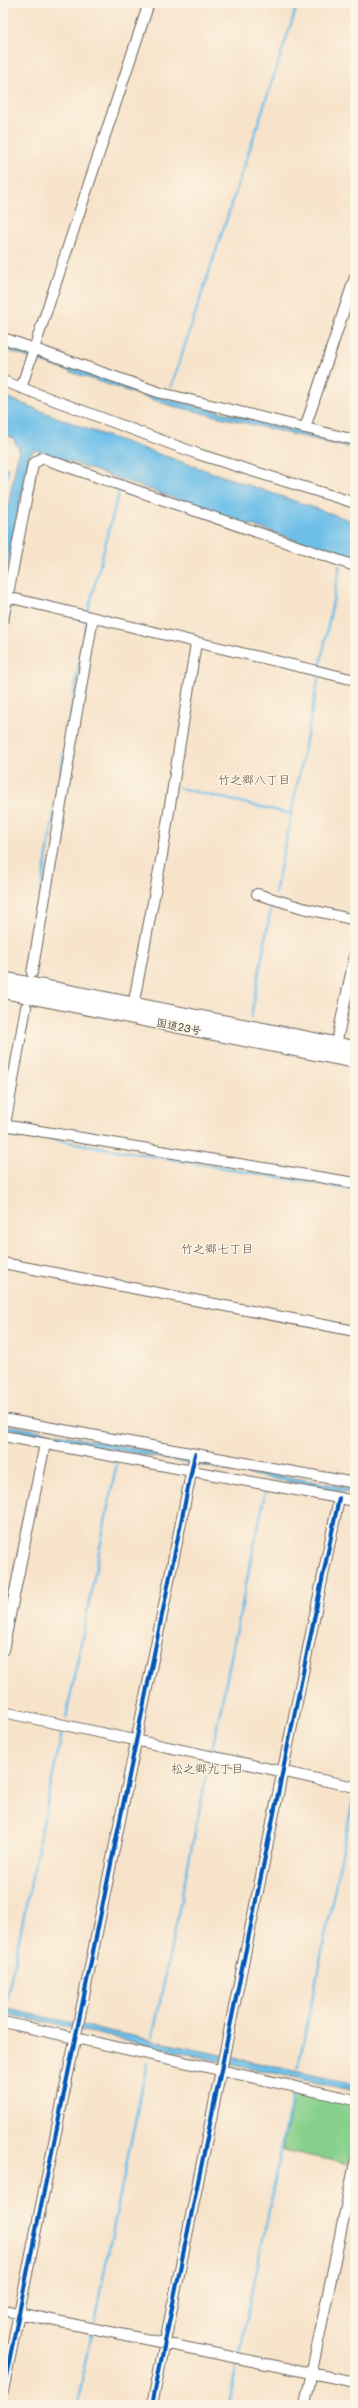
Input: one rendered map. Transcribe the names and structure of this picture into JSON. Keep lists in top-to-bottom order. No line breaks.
{"streets":{"highway":["国道23号"]},"districts":["竹之郷八丁目","竹之郷七丁目","松之郷九丁目"]}
